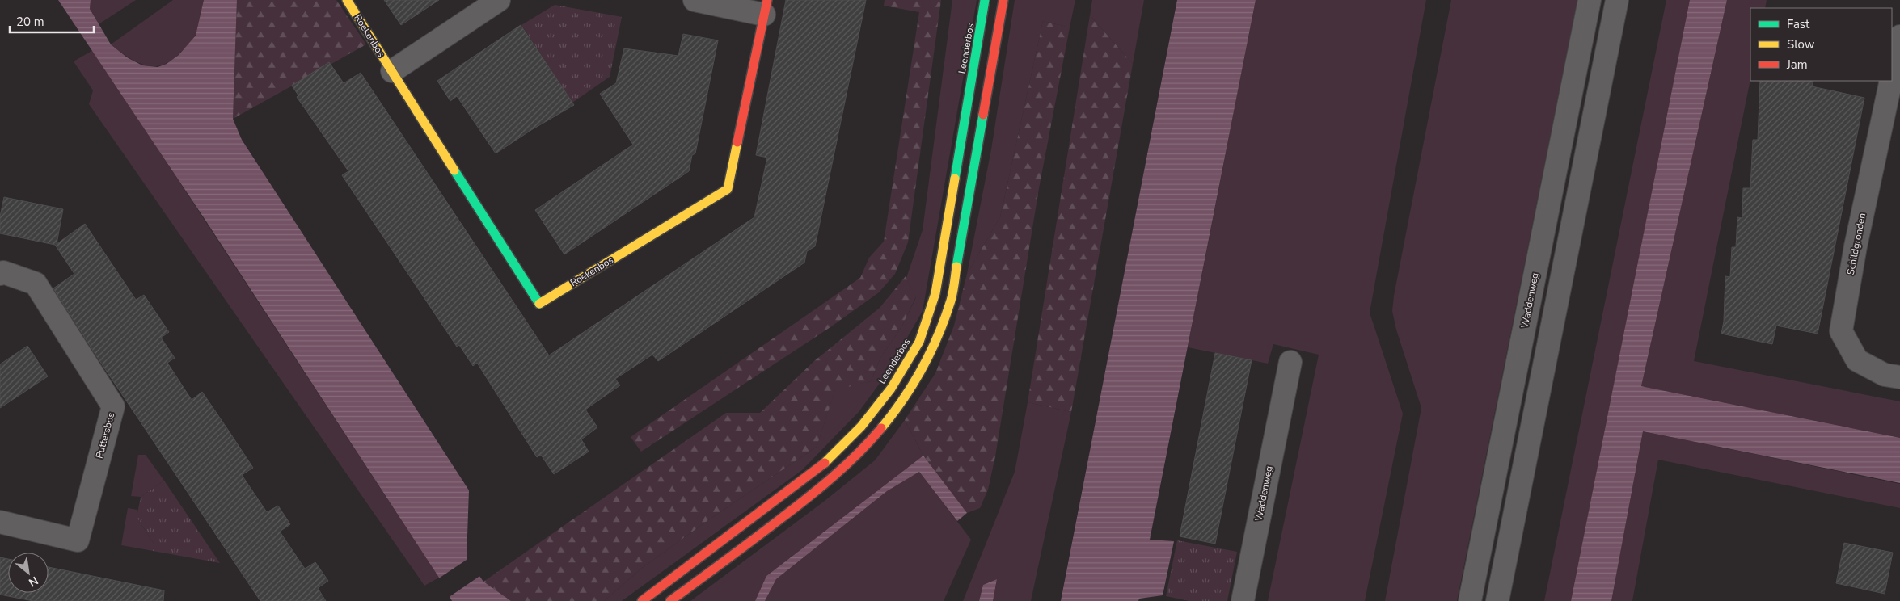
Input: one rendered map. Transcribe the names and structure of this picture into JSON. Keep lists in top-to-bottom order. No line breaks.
{"streets":{"main road":["Roekenbos","Leenderbos"],"street":["Schildgronden","Waddenweg","Puttersbos"]},"legend":["Fast","Slow","Jam"],"scale_bar":"20 m","north":"bottom right"}
